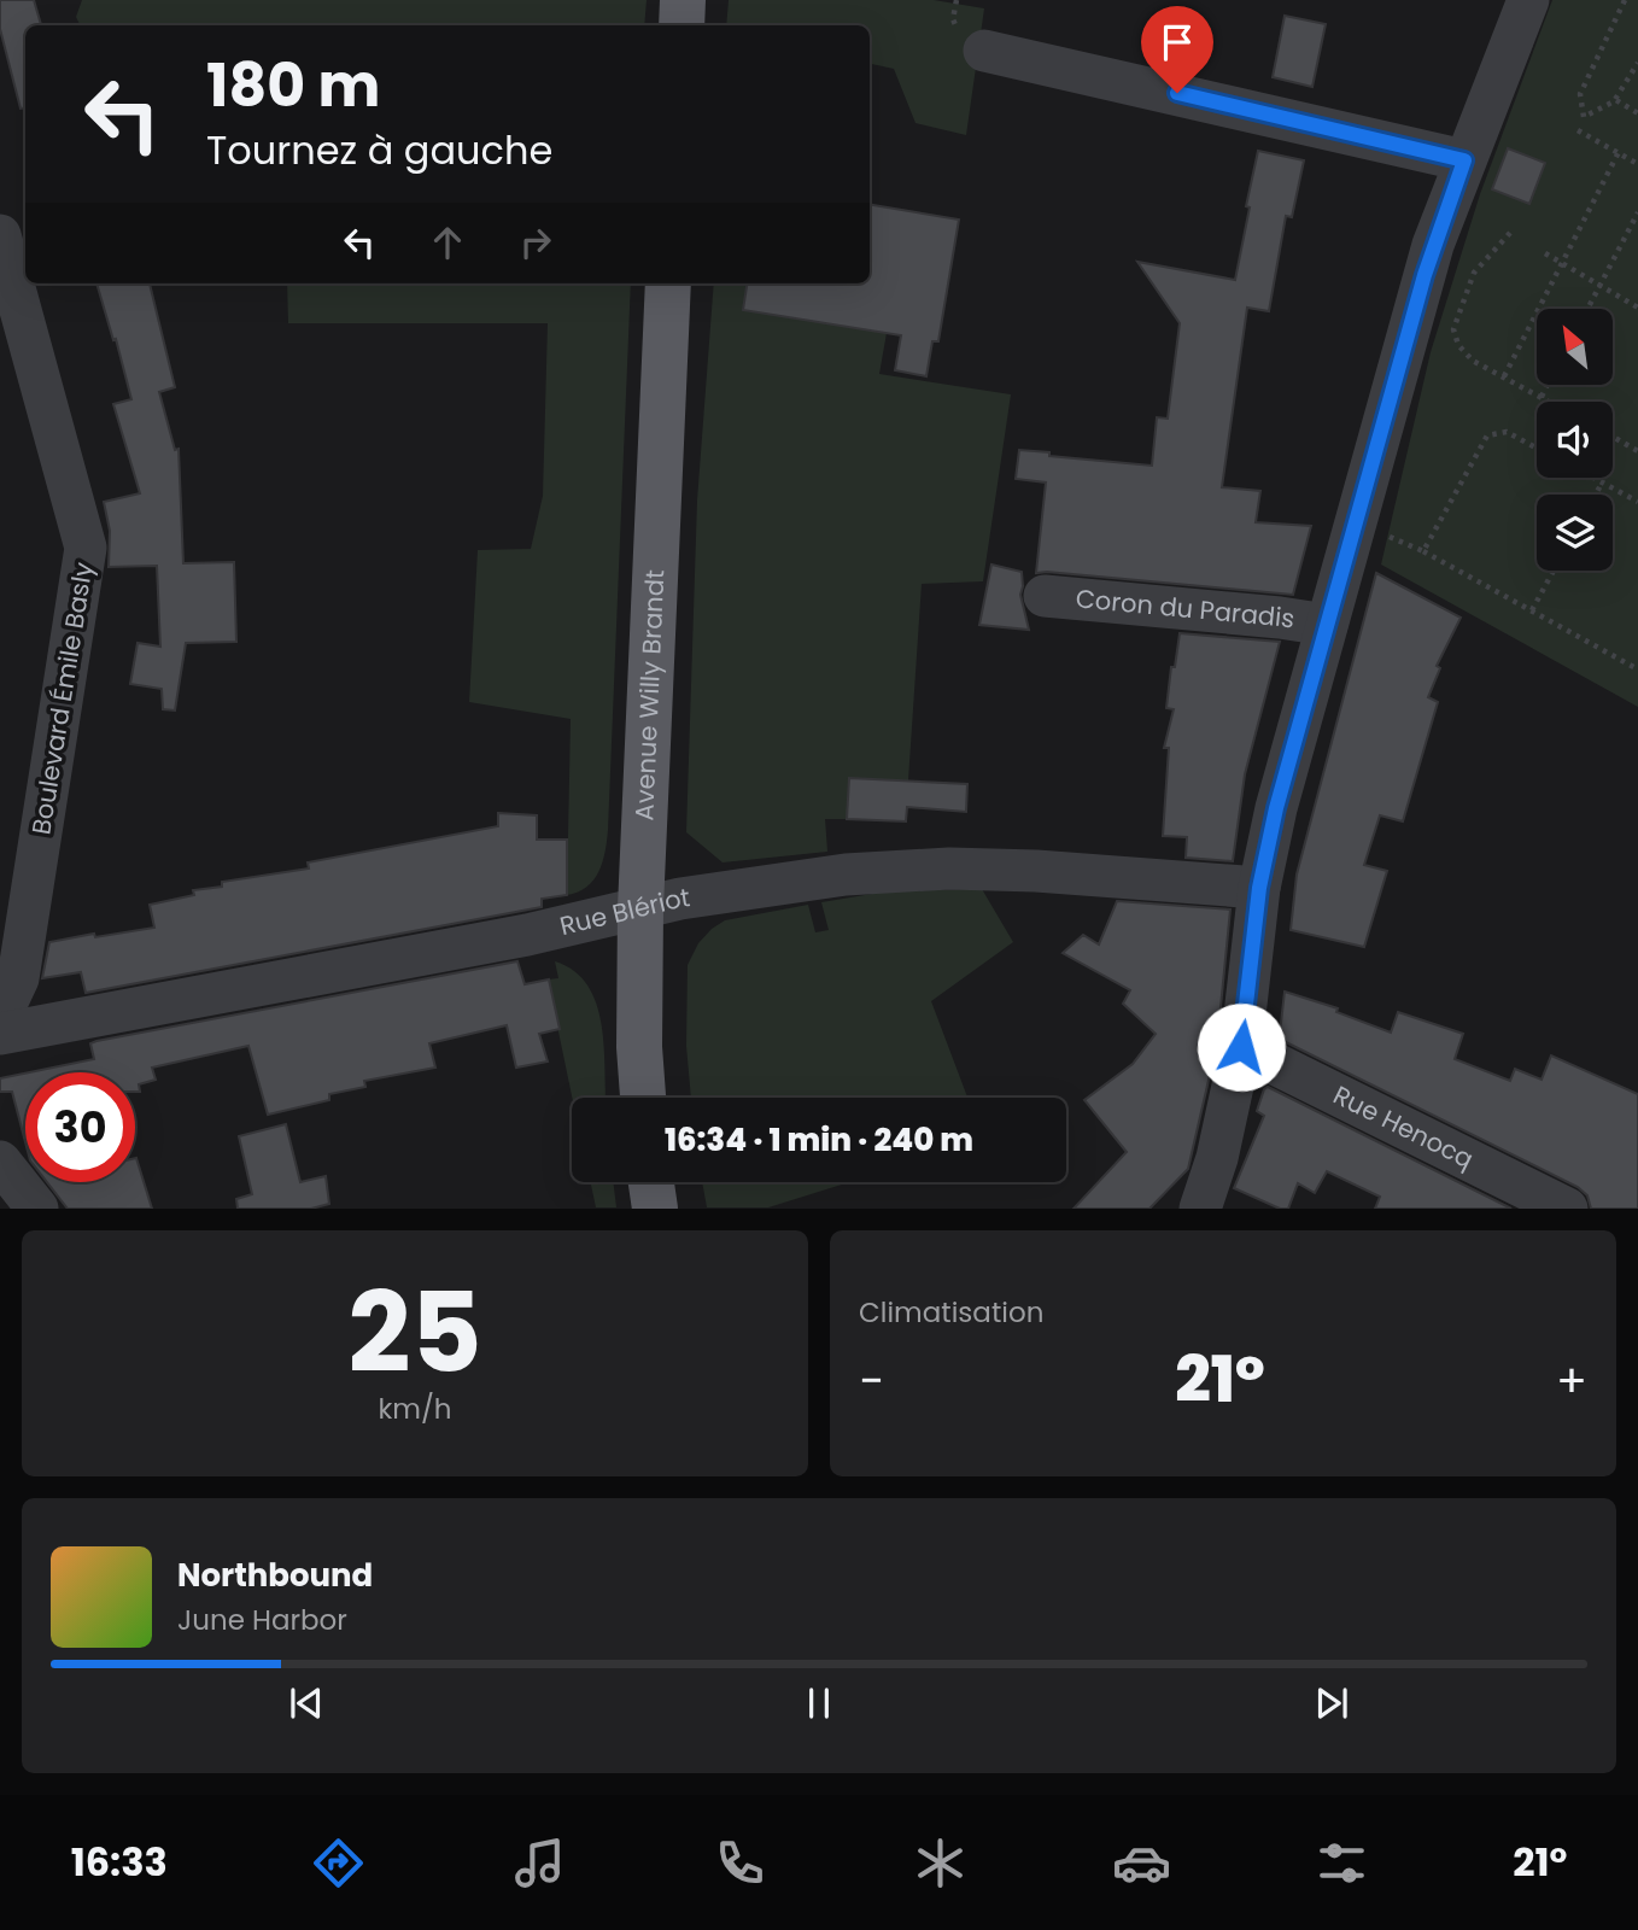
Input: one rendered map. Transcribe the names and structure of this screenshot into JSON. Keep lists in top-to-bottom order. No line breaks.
{"streets":{"main road":["Avenue Willy Brandt"],"street":["Coron du Paradis","Boulevard Émile Basly","Rue Blériot","Rue Henocq"]},"crossings":[["Avenue Willy Brandt","Rue Blériot"]],"north":"top left","page":{"turn":["180 m","Tournez à gauche"],"limit":"30","trip":"16:34 · 1 min · 240 m","tile":[["25","km/h"],"Climatisation"],"heat":["−","21°","+"],"song":["Northbound","June Harbor"],"tabs":["16:33","21°"]}}
